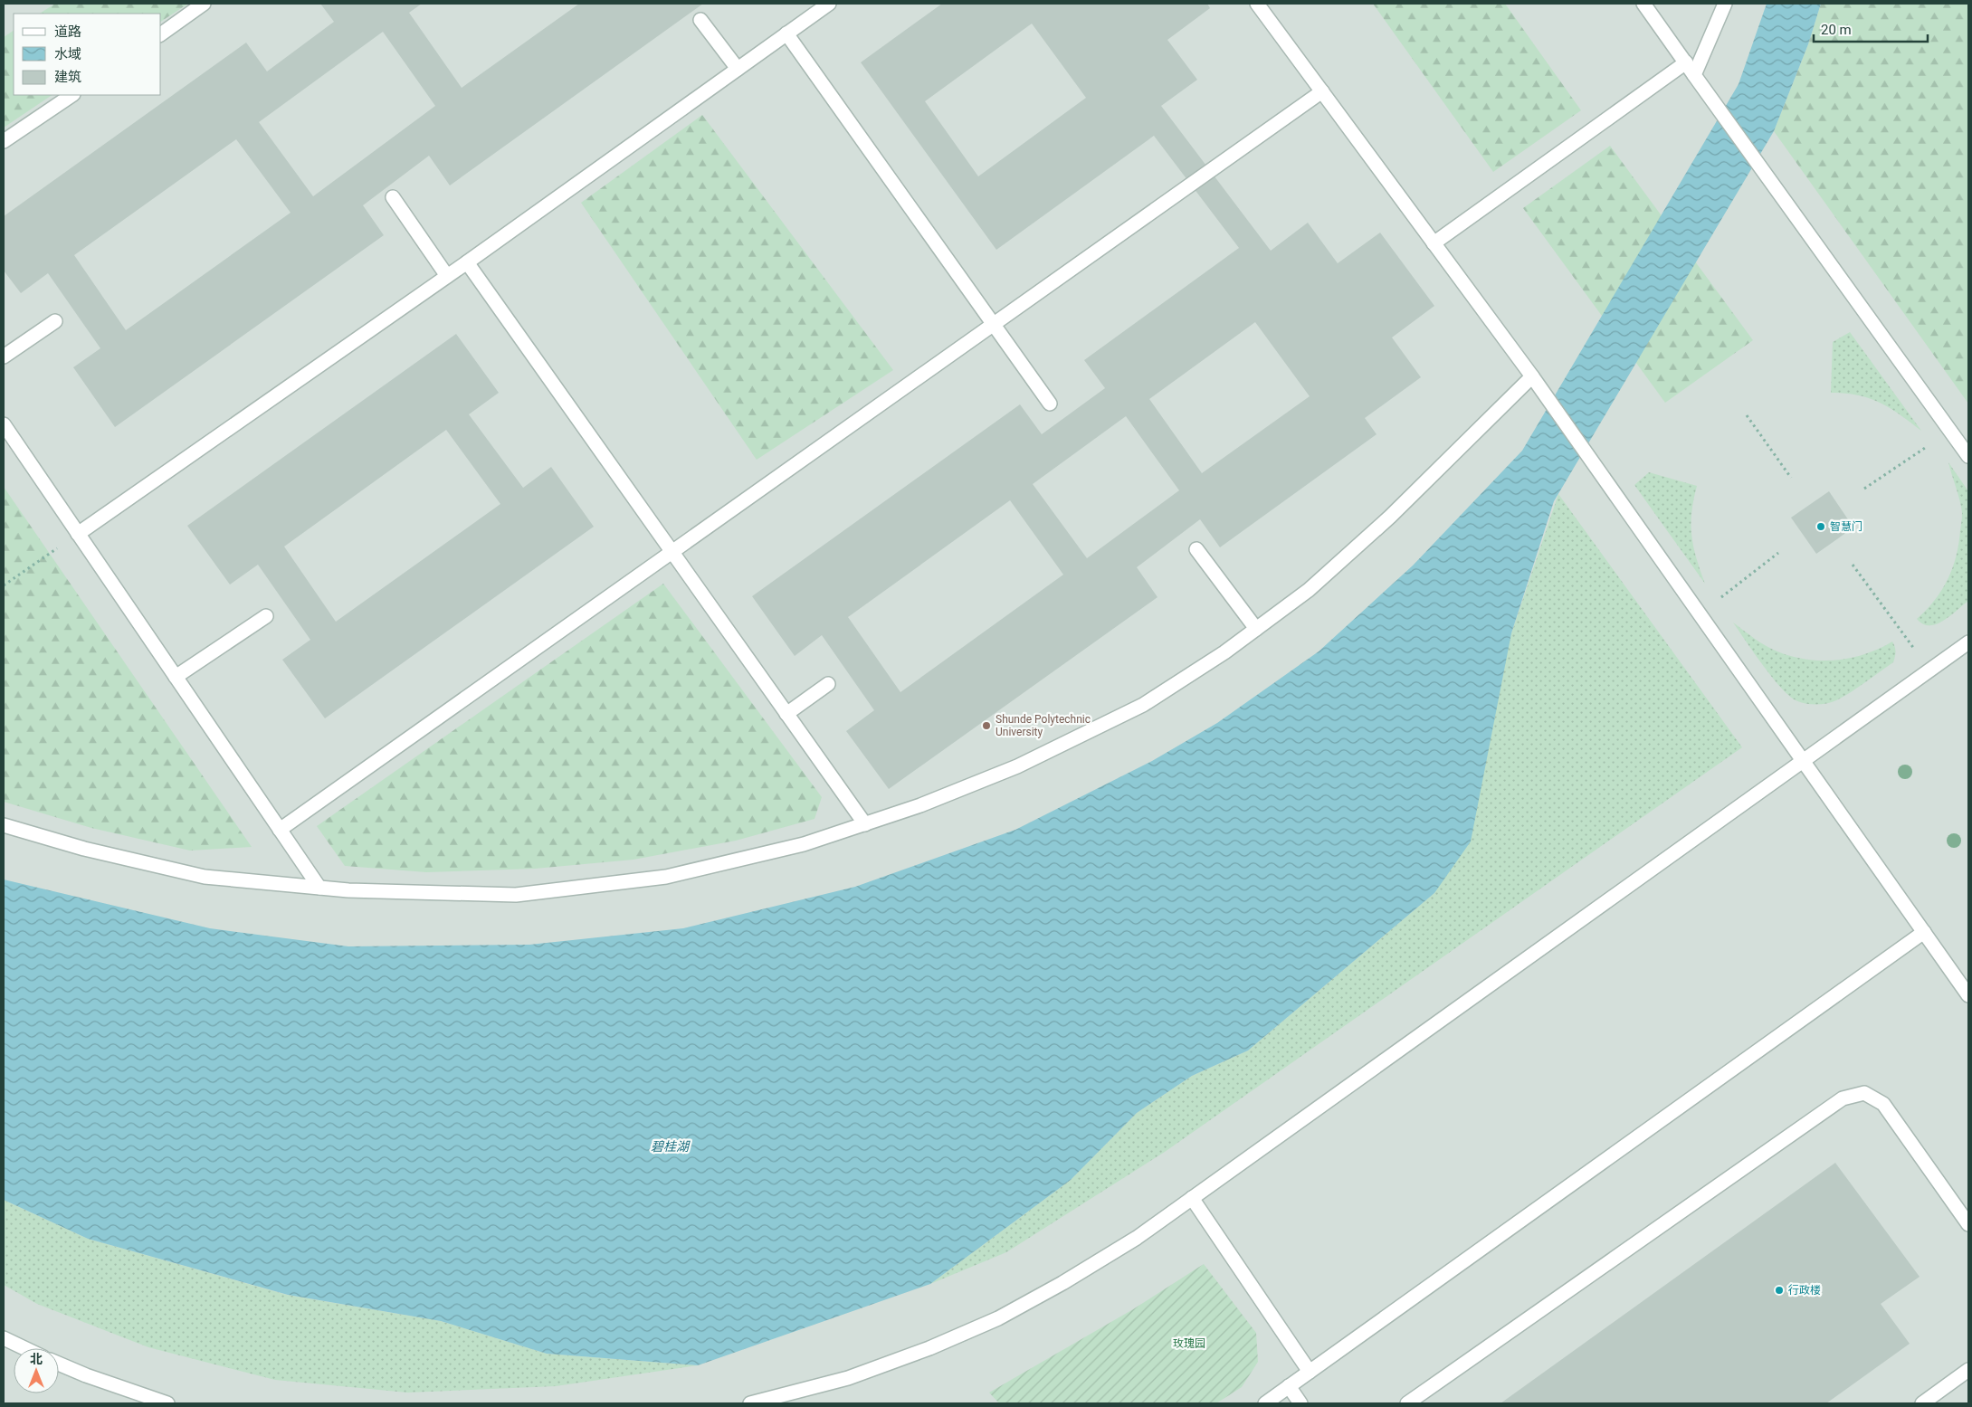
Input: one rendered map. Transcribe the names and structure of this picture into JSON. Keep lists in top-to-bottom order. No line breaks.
{"water":["碧桂湖"],"parks":["玫瑰园"],"places":["智慧门","Shunde Polytechnic University","行政楼"],"legend":["道路","水域","建筑"],"scale_bar":"20 m","north":"top"}
